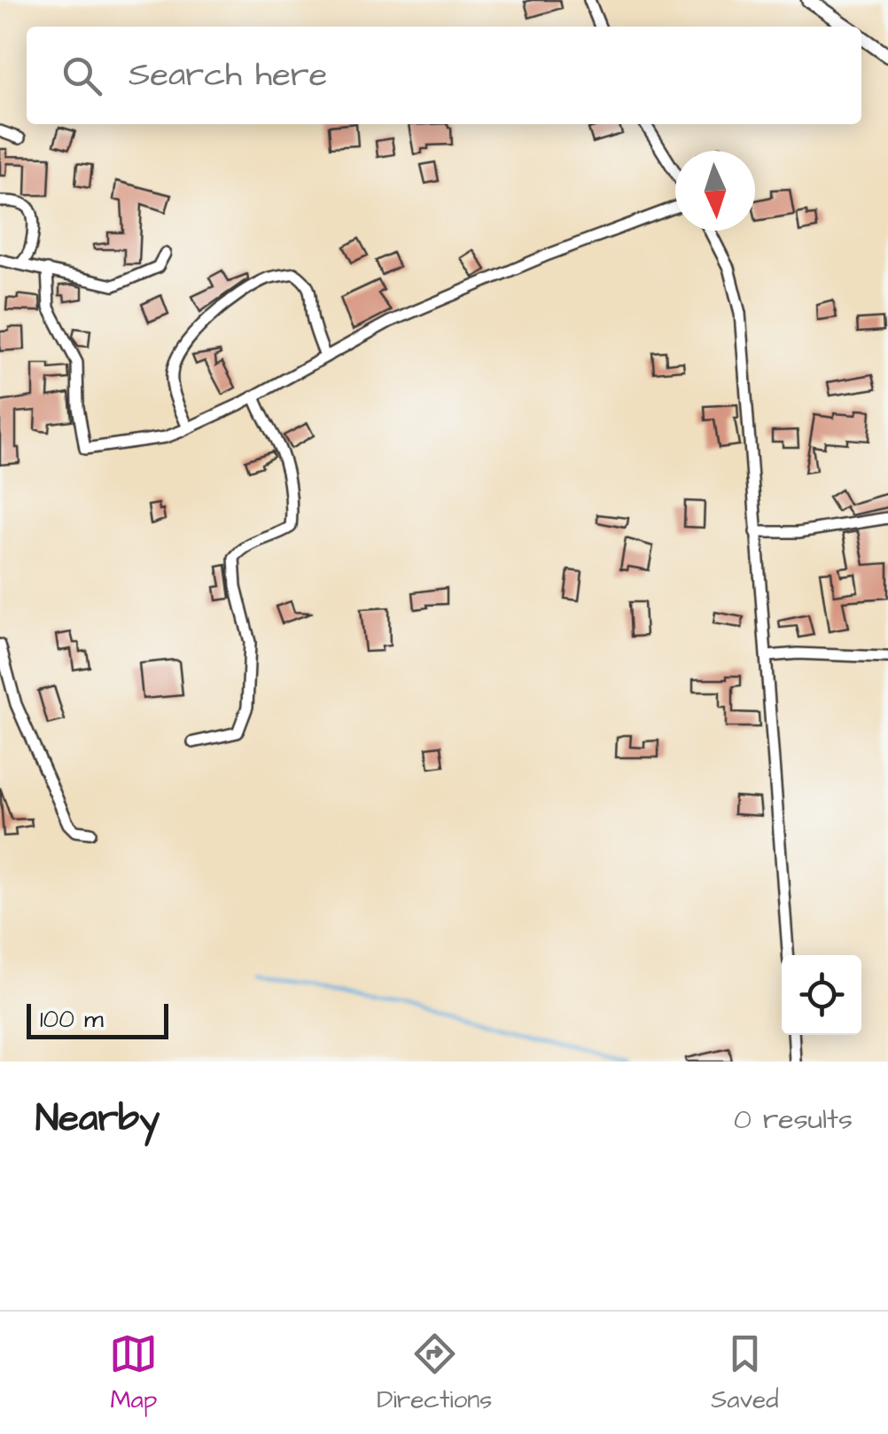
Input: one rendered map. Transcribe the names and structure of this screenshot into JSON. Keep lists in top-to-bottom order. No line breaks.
{"scale_bar":"100 m","north":"bottom","page":{"search":"Search here","scale":"100 m","heading":["Nearby","0 results"],"nav":["Map","Directions","Saved"]}}
